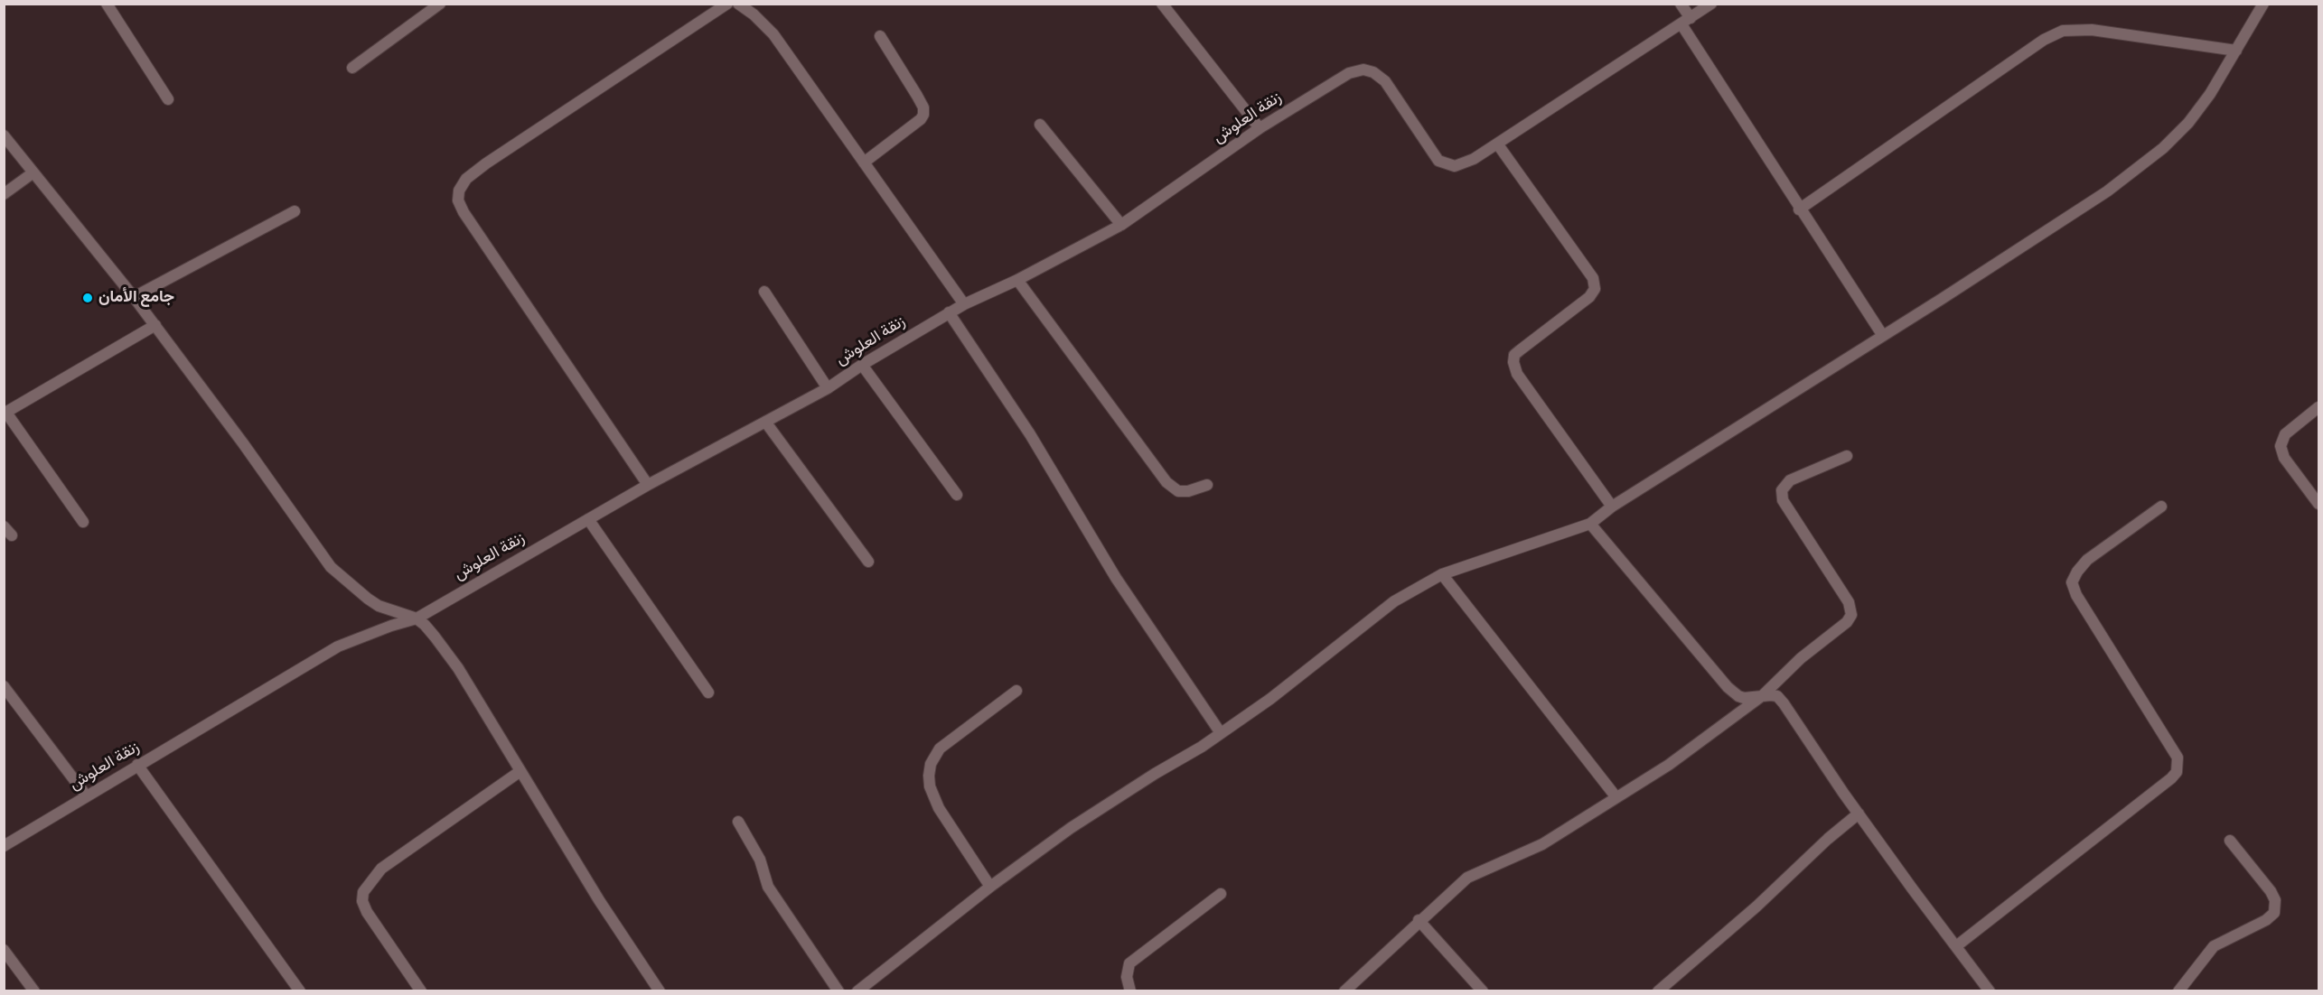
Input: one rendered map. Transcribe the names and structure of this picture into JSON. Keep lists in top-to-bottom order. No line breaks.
{"streets":{"street":["زنقة العلوش"]},"places":["جامع الأمان"]}
